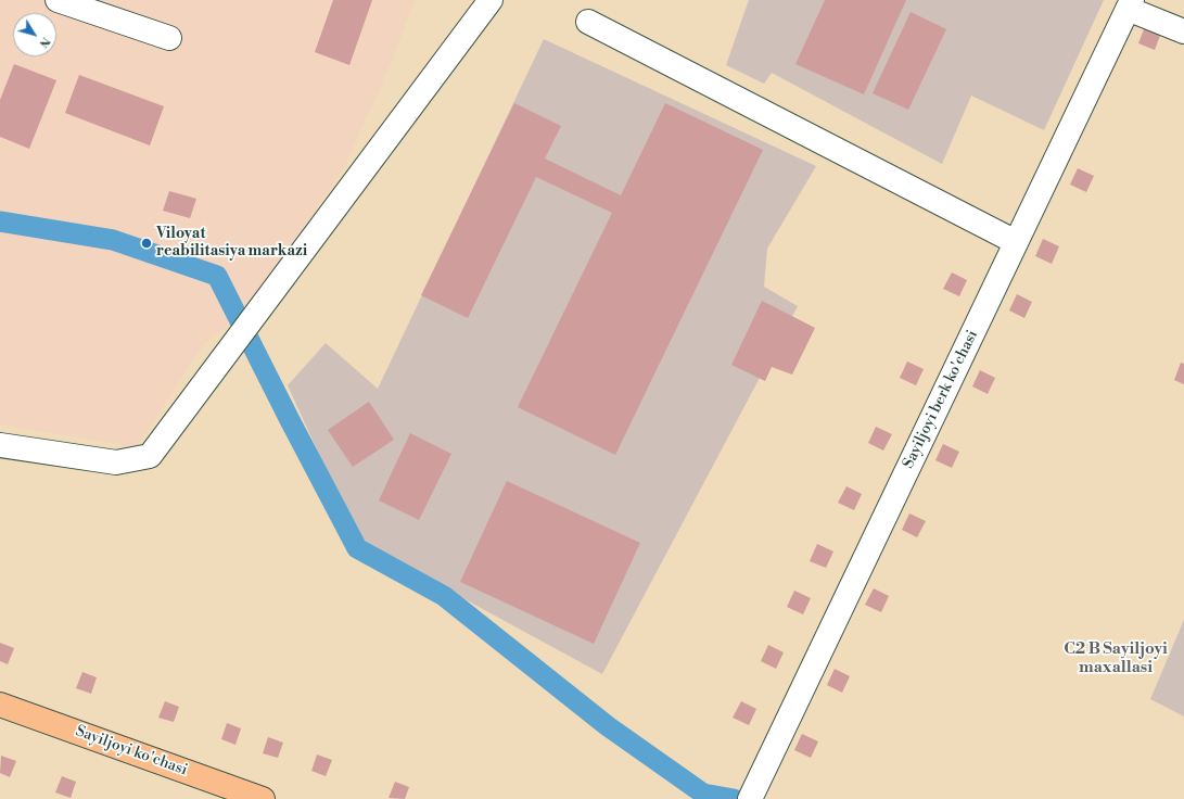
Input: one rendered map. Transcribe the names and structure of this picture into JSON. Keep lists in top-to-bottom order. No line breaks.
{"streets":{"main road":["Sayiljoyi ko'chasi"],"street":["Sayiljoyi berk ko'chasi"]},"districts":["C2 B Sayiljoyi maxallasi"],"places":["Viloyat reabilitasiya markazi"],"north":"bottom right"}
